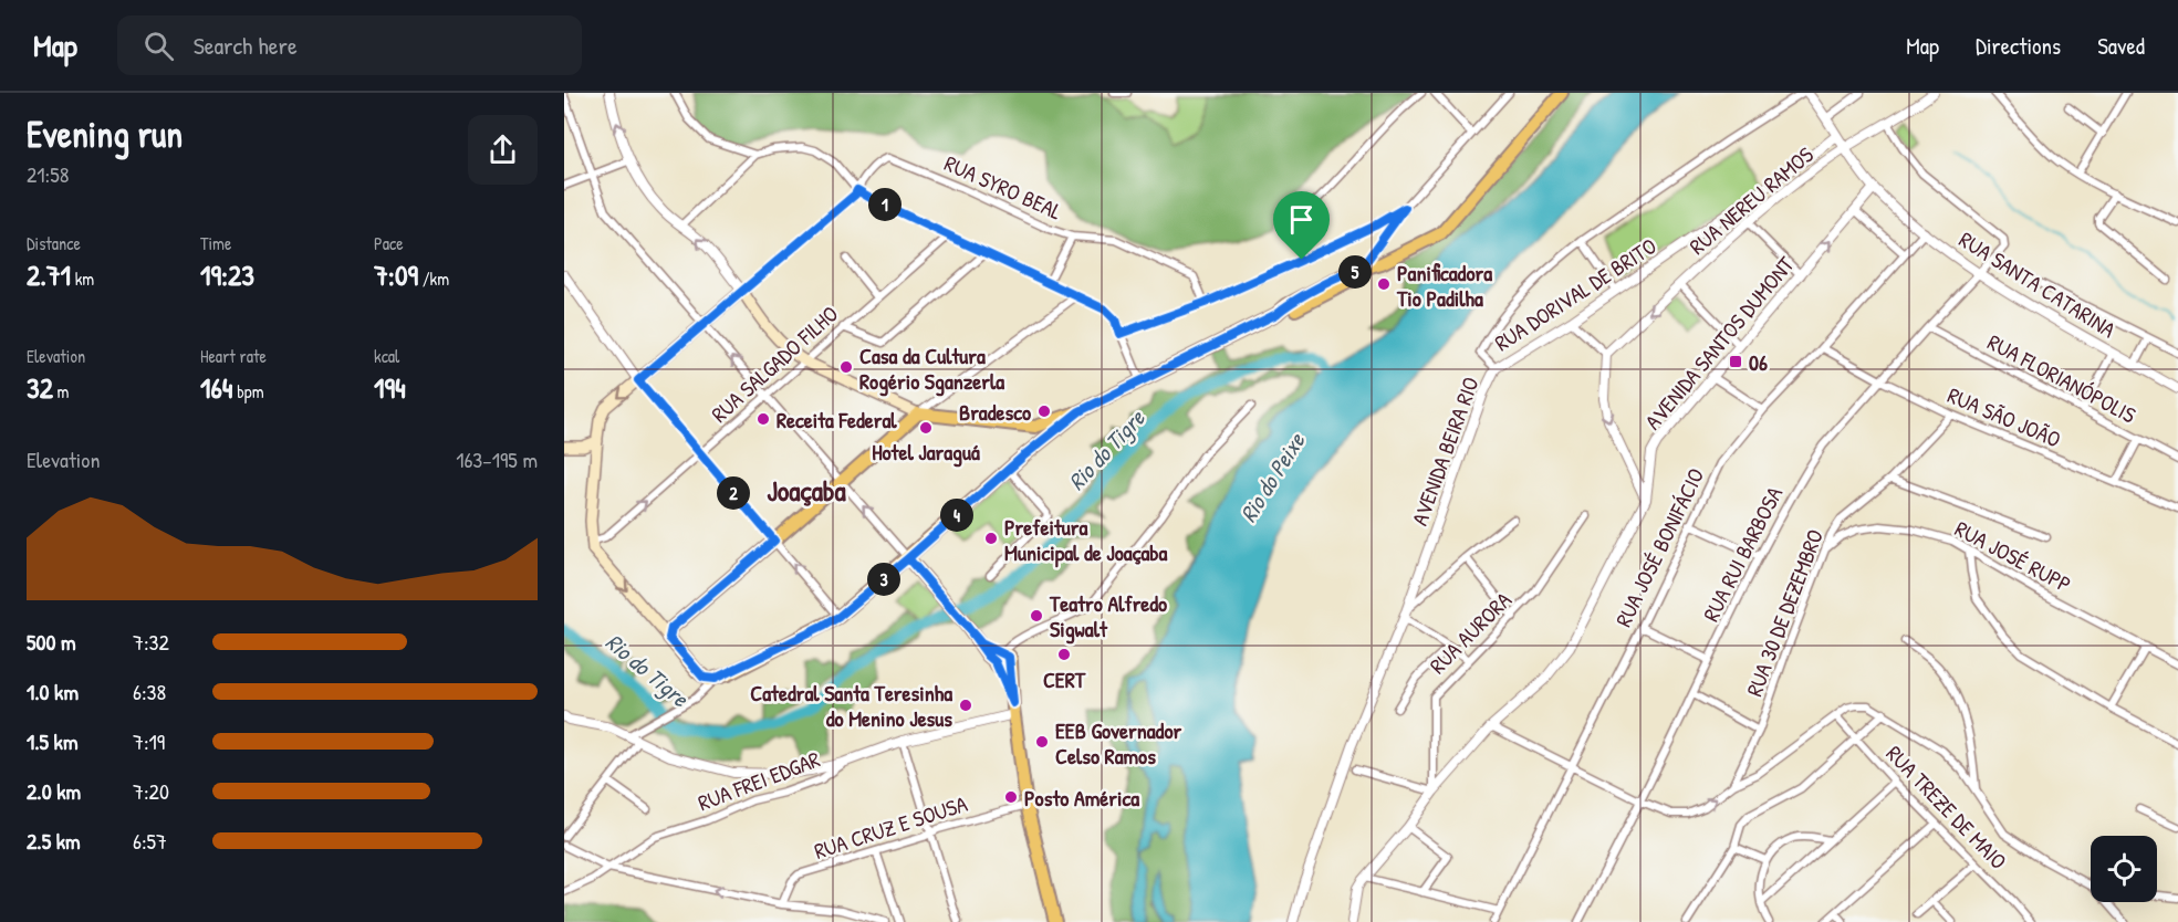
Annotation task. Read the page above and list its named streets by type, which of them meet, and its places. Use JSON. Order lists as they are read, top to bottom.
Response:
{
  "streets": {
    "street": [
      "RUA SYRO BEAL",
      "RUA NEREU RAMOS",
      "RUA SANTA CATARINA",
      "RUA DORIVAL DE BRITO",
      "AVENIDA SANTOS DUMONT",
      "RUA SALGADO FILHO",
      "RUA FLORIANÓPOLIS",
      "RUA SÃO JOÃO",
      "AVENIDA BEIRA RIO",
      "RUA JOSÉ BONIFÁCIO",
      "RUA RUI BARBOSA",
      "RUA JOSÉ RUPP",
      "RUA 30 DE DEZEMBRO",
      "RUA AURORA",
      "RUA FREI EDGAR",
      "RUA TREZE DE MAIO",
      "RUA CRUZ E SOUSA"
    ]
  },
  "crossings": [
    ["RUA NEREU RAMOS", "RUA SANTA CATARINA"],
    ["RUA NEREU RAMOS", "RUA RUI BARBOSA"],
    ["RUA SANTA CATARINA", "RUA DORIVAL DE BRITO"],
    ["RUA SANTA CATARINA", "AVENIDA SANTOS DUMONT"],
    ["RUA SANTA CATARINA", "RUA JOSÉ BONIFÁCIO"],
    ["RUA SANTA CATARINA", "RUA RUI BARBOSA"],
    ["RUA DORIVAL DE BRITO", "AVENIDA BEIRA RIO"],
    ["AVENIDA SANTOS DUMONT", "RUA AURORA"],
    ["RUA FLORIANÓPOLIS", "RUA RUI BARBOSA"],
    ["RUA SÃO JOÃO", "RUA JOSÉ BONIFÁCIO"],
    ["RUA SÃO JOÃO", "RUA RUI BARBOSA"],
    ["RUA SÃO JOÃO", "RUA 30 DE DEZEMBRO"],
    ["RUA JOSÉ RUPP", "RUA 30 DE DEZEMBRO"]
  ],
  "districts": ["Joaçaba"],
  "water": ["Rio do Tigre", "Rio do Peixe"],
  "places": {
    "other": [
      "Panificadora Tio Padilha",
      "Casa da Cultura Rogério Sganzerla",
      "Bradesco",
      "Receita Federal",
      "Hotel Jaraguá",
      "Prefeitura Municipal de Joaçaba",
      "Teatro Alfredo Sigwalt",
      "CERT",
      "Catedral Santa Teresinha do Menino Jesus",
      "EEB Governador Celso Ramos",
      "Posto América"
    ],
    "transit": ["06"]
  },
  "page": {
    "header": "Map",
    "search": "Search here",
    "nav": ["Map", "Directions", "Saved"],
    "heading": ["Evening run", "21:58"],
    "pins": [
      "1",
      "5",
      "2",
      "4",
      "3"
    ],
    "stats": [
      ["Distance", "2.71 km"],
      ["Time", "19:23"],
      ["Pace", "7:09 /km"],
      ["Elevation", "32 m"],
      ["Heart rate", "164 bpm"],
      ["kcal", "194"]
    ],
    "chart": ["Elevation", "163–195 m"],
    "list": [
      {
        "name": "500 m",
        "note": "7:32"
      },
      {
        "name": "1.0 km",
        "note": "6:38"
      },
      {
        "name": "1.5 km",
        "note": "7:19"
      },
      {
        "name": "2.0 km",
        "note": "7:20"
      },
      {
        "name": "2.5 km",
        "note": "6:57"
      }
    ]
  }
}
